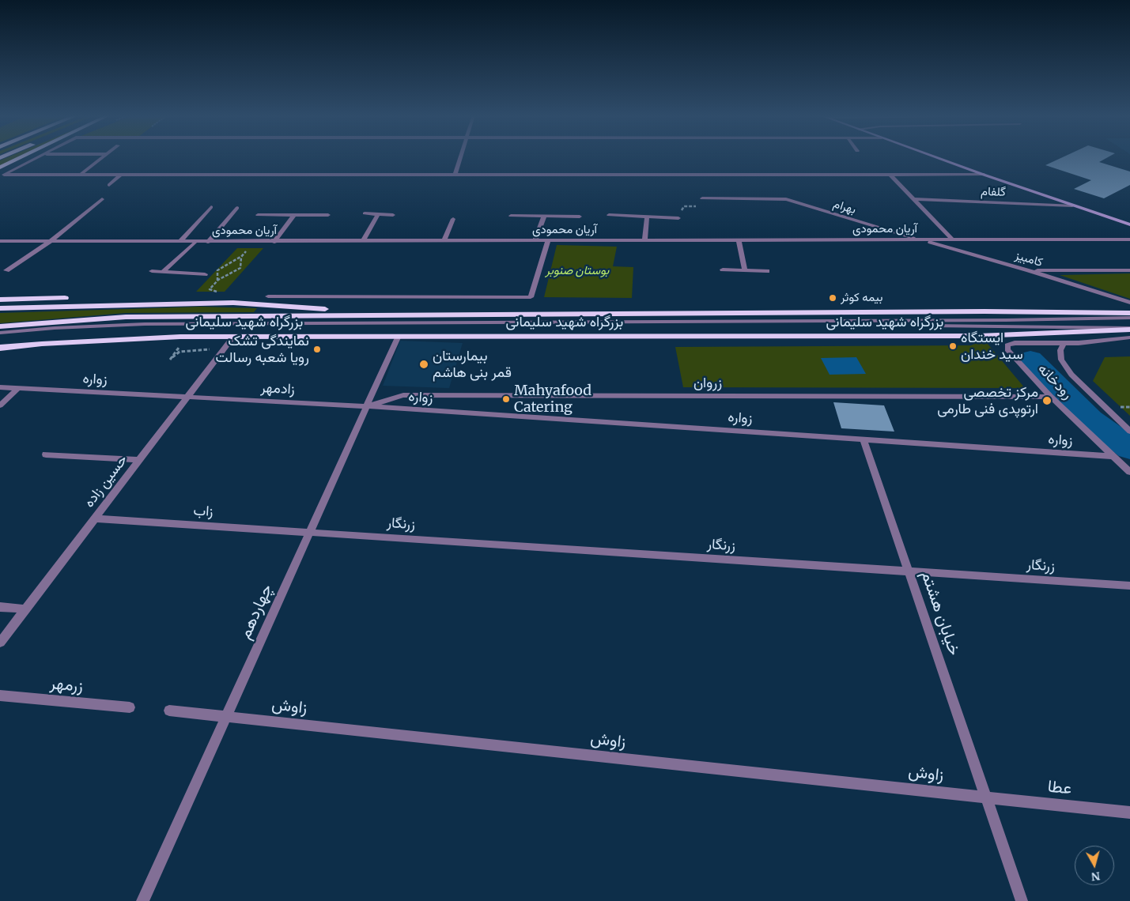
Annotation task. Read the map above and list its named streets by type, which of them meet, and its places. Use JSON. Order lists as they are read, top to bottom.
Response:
{
  "streets": {
    "highway": ["بزرگراه شهید سلیمانی"],
    "street": [
      "گلفام",
      "بهرام",
      "آریان محمودی",
      "کامبیز",
      "زواره",
      "رودخانه",
      "زروان",
      "زادمهر",
      "حسین زاده",
      "زاب",
      "زرنگار",
      "چهاردهم",
      "خیابان هشتم",
      "زرمهر",
      "زاوش",
      "عطا"
    ]
  },
  "crossings": [
    ["بهرام", "آریان محمودی"],
    ["بهرام", "کامبیز"],
    ["آریان محمودی", "کامبیز"],
    ["بزرگراه شهید سلیمانی", "حسین زاده"],
    ["بزرگراه شهید سلیمانی", "چهاردهم"],
    ["زواره", "رودخانه"],
    ["زواره", "زروان"],
    ["زواره", "زادمهر"],
    ["زواره", "حسین زاده"],
    ["زواره", "چهاردهم"],
    ["زواره", "خیابان هشتم"],
    ["رودخانه", "زروان"],
    ["زروان", "زادمهر"],
    ["زروان", "چهاردهم"],
    ["زادمهر", "حسین زاده"],
    ["زادمهر", "چهاردهم"],
    ["حسین زاده", "زاب"],
    ["زاب", "زرنگار"],
    ["زاب", "چهاردهم"],
    ["زرنگار", "چهاردهم"],
    ["زرنگار", "خیابان هشتم"],
    ["چهاردهم", "زاوش"],
    ["خیابان هشتم", "زاوش"],
    ["خیابان هشتم", "عطا"],
    ["زاوش", "عطا"]
  ],
  "parks": ["بوستان صنوبر"],
  "places": [
    "بیمه کوثر",
    "ایستگاه سید خندان",
    "نمایندگی تشک رویا شعبه رسالت",
    "بیمارستان قمر بنی هاشم",
    "Mahyafood Catering",
    "مرکز تخصصی ارتوپدی فنی طارمی"
  ],
  "north": "bottom"
}
